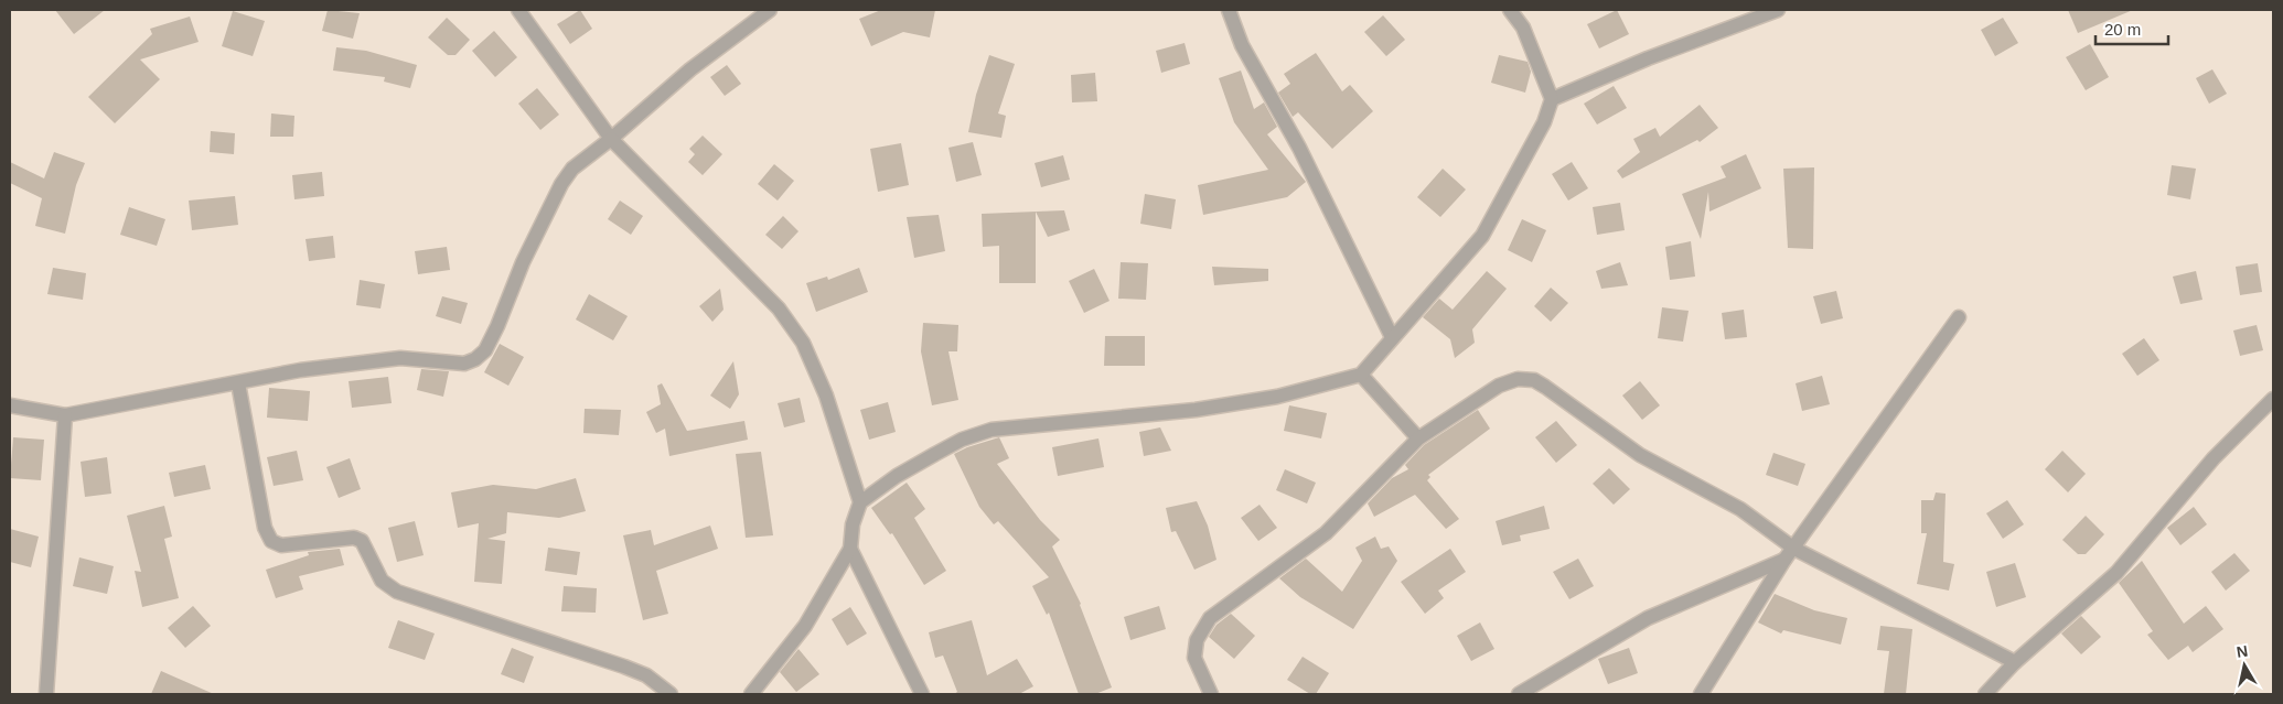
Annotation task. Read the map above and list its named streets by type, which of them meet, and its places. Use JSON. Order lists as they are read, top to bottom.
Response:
{
  "scale_bar": "20 m",
  "north": "top"
}
